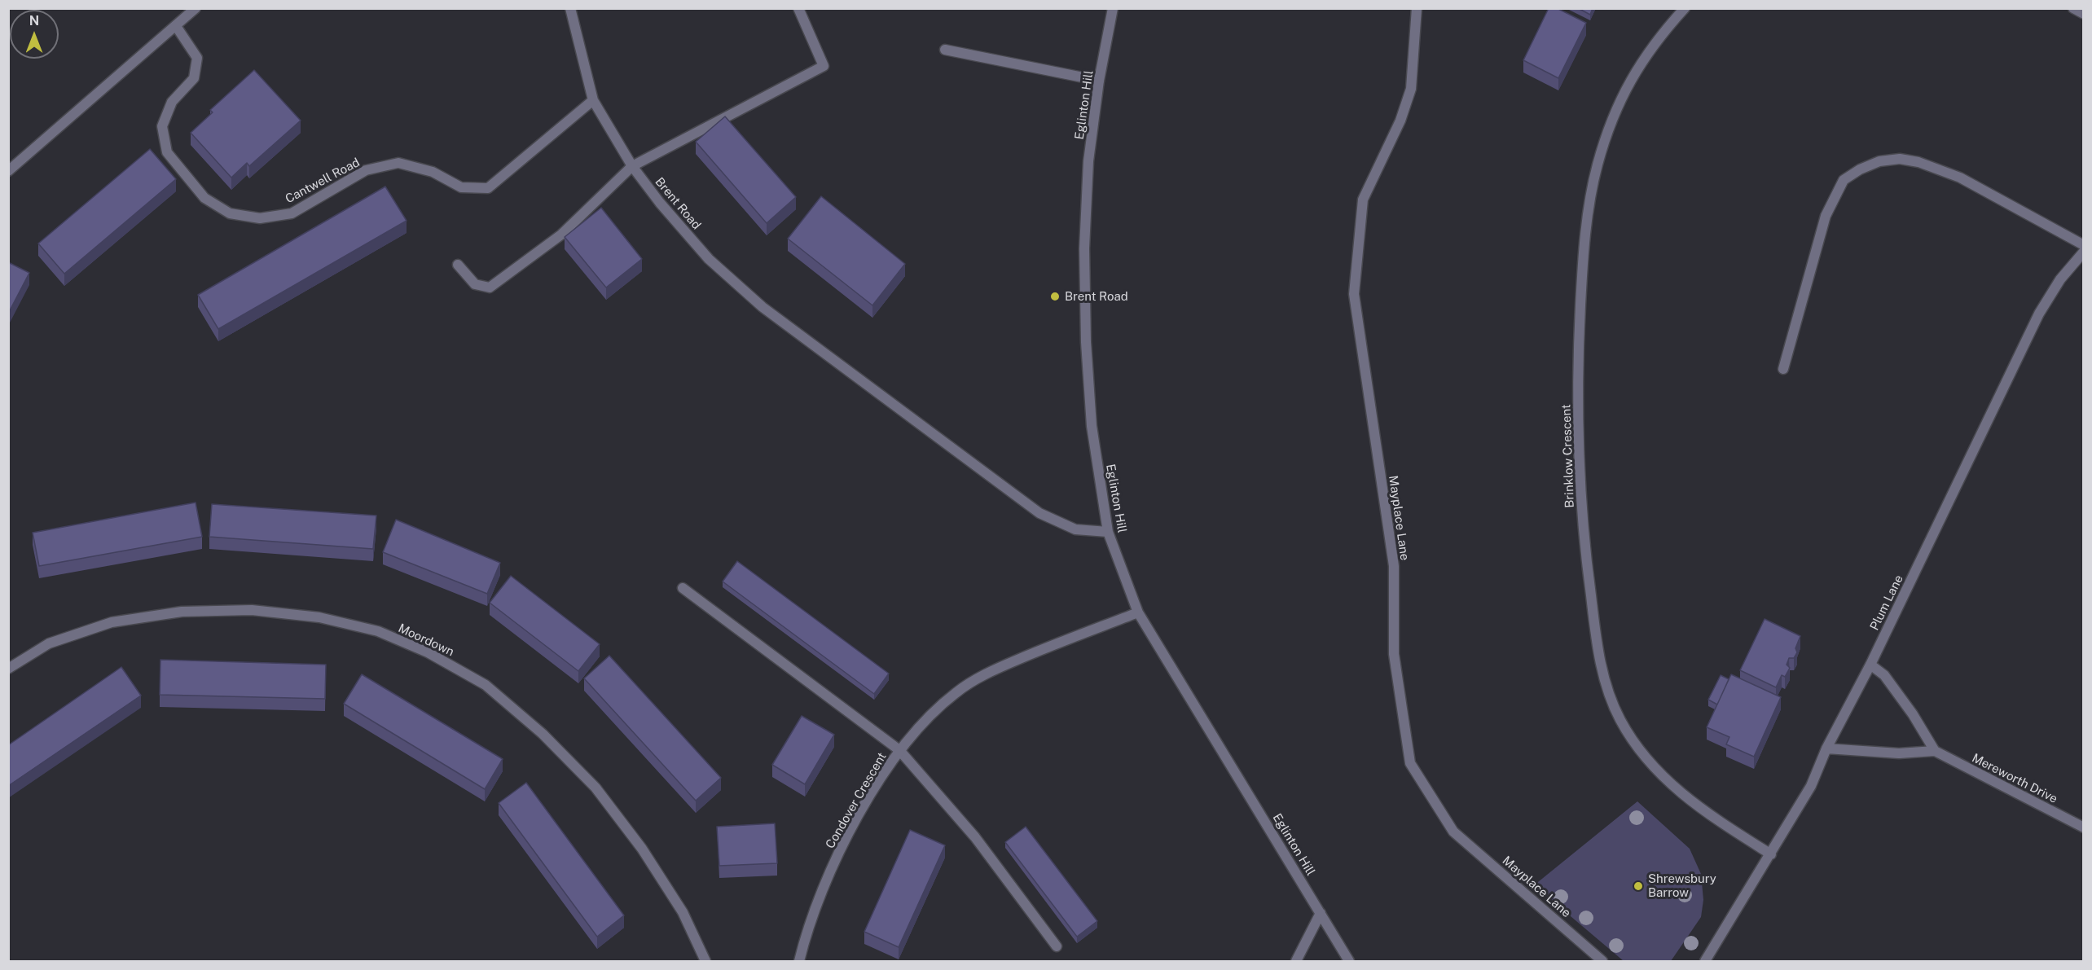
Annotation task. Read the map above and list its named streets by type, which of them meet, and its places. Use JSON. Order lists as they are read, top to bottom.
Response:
{
  "streets": {
    "street": [
      "Eglinton Hill",
      "Cantwell Road",
      "Brent Road",
      "Brinklow Crescent",
      "Mayplace Lane",
      "Plum Lane",
      "Moordown",
      "Mereworth Drive",
      "Condover Crescent"
    ]
  },
  "crossings": [
    ["Eglinton Hill", "Brent Road"],
    ["Eglinton Hill", "Condover Crescent"],
    ["Cantwell Road", "Brent Road"],
    ["Brinklow Crescent", "Plum Lane"]
  ],
  "places": ["Brent Road", "Shrewsbury Barrow"],
  "north": "top"
}
